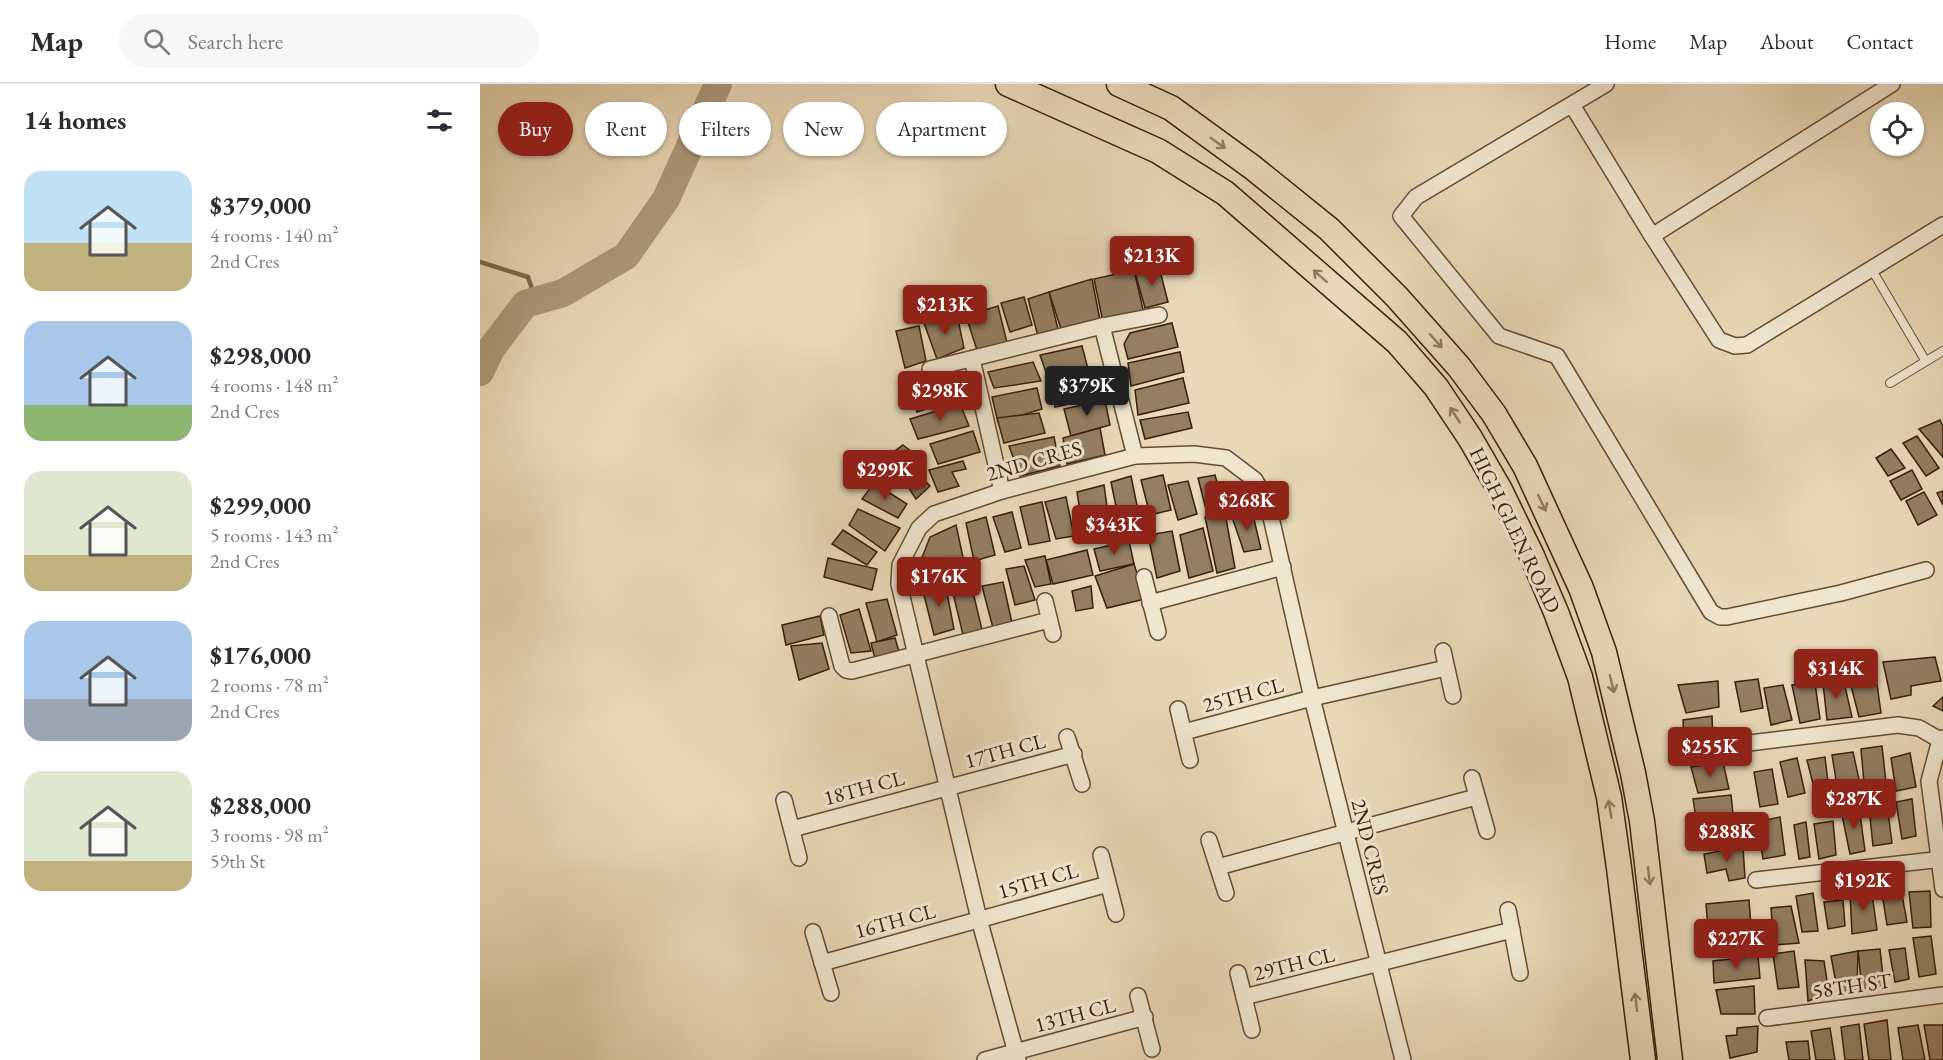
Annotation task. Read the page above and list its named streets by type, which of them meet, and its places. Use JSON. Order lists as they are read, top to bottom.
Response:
{
  "streets": {
    "main road": ["HIGH GLEN ROAD"],
    "street": [
      "2ND CRES",
      "25TH CL",
      "17TH CL",
      "18TH CL",
      "15TH CL",
      "16TH CL",
      "29TH CL",
      "58TH ST",
      "13TH CL"
    ]
  },
  "crossings": [
    ["2ND CRES", "25TH CL"],
    ["2ND CRES", "17TH CL"],
    ["2ND CRES", "18TH CL"],
    ["2ND CRES", "15TH CL"],
    ["2ND CRES", "16TH CL"],
    ["2ND CRES", "29TH CL"],
    ["2ND CRES", "13TH CL"],
    ["17TH CL", "18TH CL"],
    ["15TH CL", "16TH CL"]
  ],
  "page": {
    "header": "Map",
    "search": "Search here",
    "nav": [
      "Home",
      "Map",
      "About",
      "Contact"
    ],
    "heading": "14 homes",
    "chip": [
      "Buy",
      "Rent",
      "Filters",
      "New",
      "Apartment"
    ],
    "list": [
      {
        "name": "$379,000",
        "note": "4 rooms · 140 m² · 2nd Cres"
      },
      {
        "name": "$298,000",
        "note": "4 rooms · 148 m² · 2nd Cres"
      },
      {
        "name": "$299,000",
        "note": "5 rooms · 143 m² · 2nd Cres"
      },
      {
        "name": "$176,000",
        "note": "2 rooms · 78 m² · 2nd Cres"
      },
      {
        "name": "$288,000",
        "note": "3 rooms · 98 m² · 59th St"
      }
    ],
    "price": [
      "$213K",
      "$213K",
      "$379K",
      "$298K",
      "$299K",
      "$268K",
      "$343K",
      "$176K",
      "$314K",
      "$255K",
      "$287K",
      "$288K",
      "$192K",
      "$227K"
    ]
  }
}
